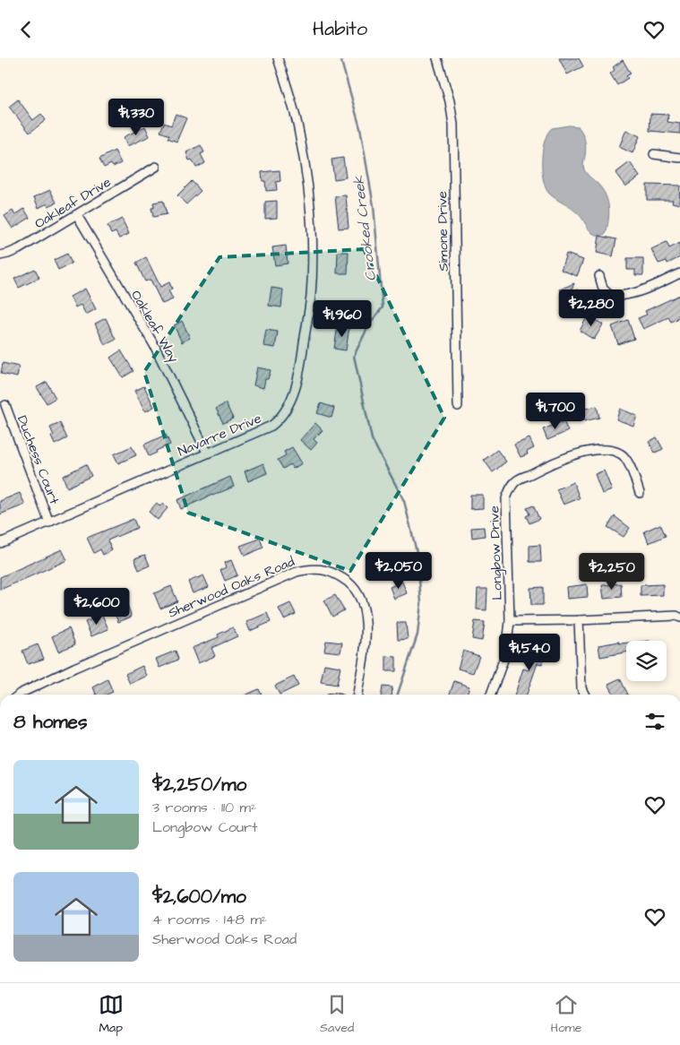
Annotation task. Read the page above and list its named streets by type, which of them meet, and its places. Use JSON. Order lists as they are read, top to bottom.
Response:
{
  "streets": {
    "street": [
      "Oakleaf Drive",
      "Simone Drive",
      "Oakleaf Way",
      "Navarre Drive",
      "Duchess Court",
      "Longbow Drive",
      "Sherwood Oaks Road"
    ]
  },
  "crossings": [
    ["Oakleaf Drive", "Oakleaf Way"],
    ["Oakleaf Way", "Navarre Drive"],
    ["Navarre Drive", "Duchess Court"]
  ],
  "water": ["Crooked Creek"],
  "page": {
    "header": "Habito",
    "price": [
      "$1,330",
      "$2,280",
      "$1,960",
      "$1,700",
      "$2,050",
      "$2,250",
      "$2,600",
      "$1,540"
    ],
    "heading": "8 homes",
    "list": [
      {
        "name": "$2,250/mo",
        "note": "3 rooms · 110 m² · Longbow Court"
      },
      {
        "name": "$2,600/mo",
        "note": "4 rooms · 148 m² · Sherwood Oaks Road"
      }
    ],
    "tabs": ["Map", "Saved", "Home"]
  }
}
